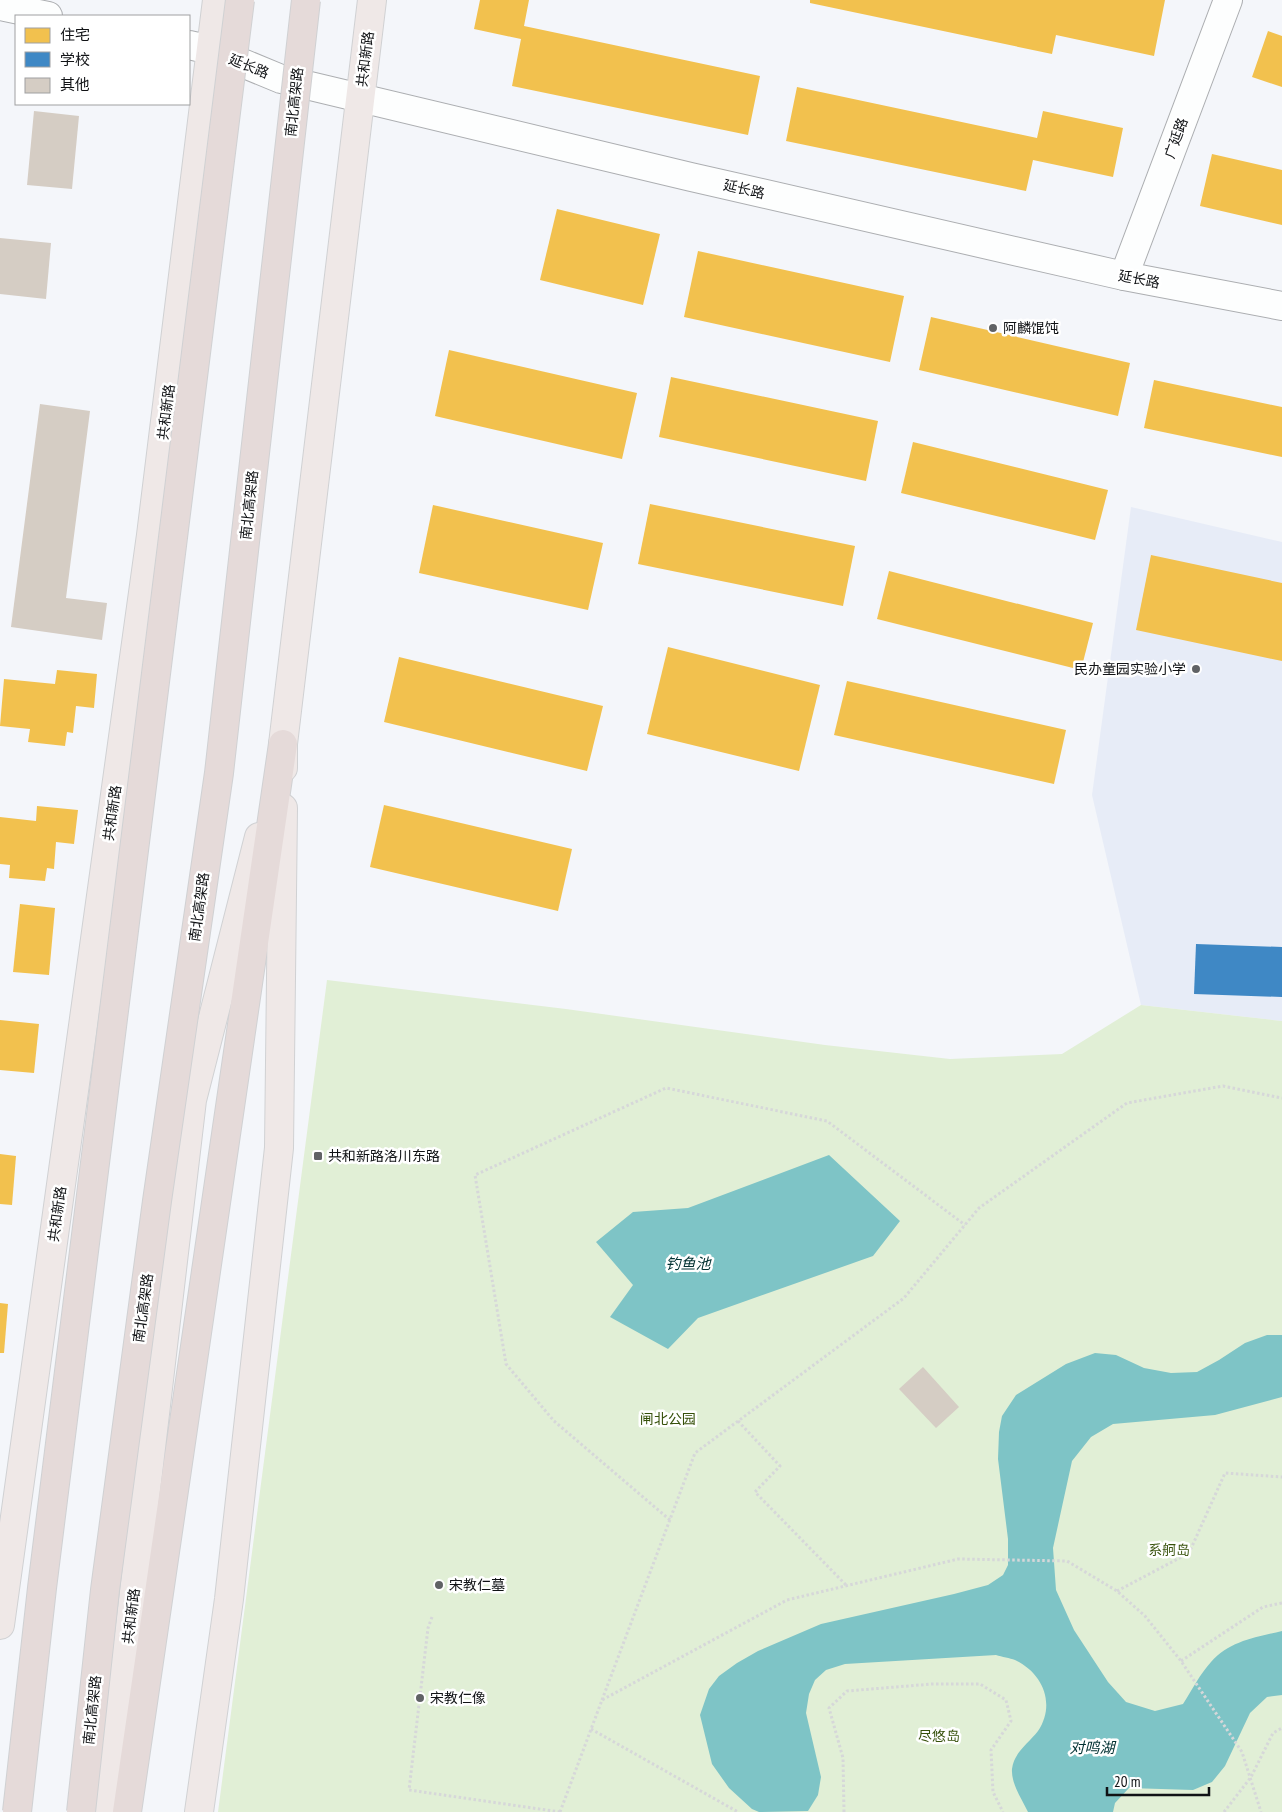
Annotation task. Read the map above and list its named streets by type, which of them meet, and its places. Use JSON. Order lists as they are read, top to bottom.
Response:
{
  "streets": {
    "highway": ["南北高架路"],
    "main road": ["共和新路"],
    "street": ["延长路", "广延路"]
  },
  "crossings": [
    ["共和新路", "延长路"],
    ["延长路", "广延路"]
  ],
  "water": ["钓鱼池", "对鸣湖"],
  "parks": ["闸北公园", "系舸岛", "尽悠岛"],
  "places": {
    "other": [
      "阿麟馄饨",
      "民办童园实验小学",
      "宋教仁墓",
      "宋教仁像"
    ],
    "transit": ["共和新路洛川东路"]
  },
  "legend": ["住宅", "学校", "其他"],
  "scale_bar": "20 m"
}
